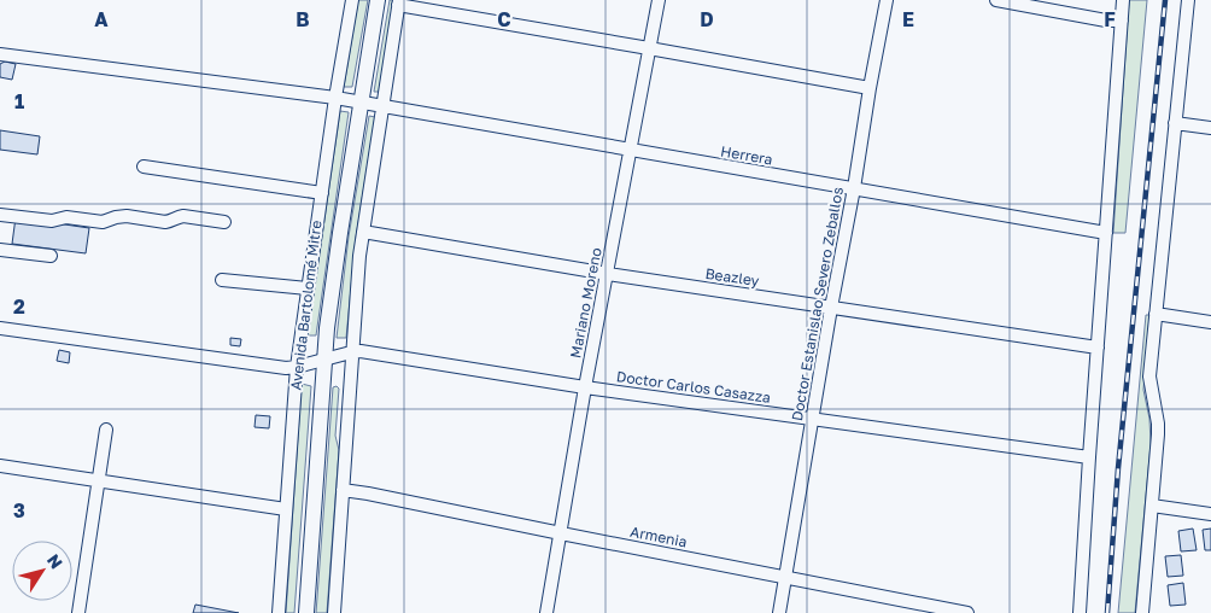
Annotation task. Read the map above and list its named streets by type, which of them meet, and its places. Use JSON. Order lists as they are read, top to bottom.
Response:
{
  "streets": {
    "main road": ["Avenida Bartolomé Mitre"],
    "street": [
      "Herrera",
      "Beazley",
      "Mariano Moreno",
      "Doctor Estanislao Severo Zeballos",
      "Doctor Carlos Casazza",
      "Armenia"
    ]
  },
  "crossings": [
    ["Herrera", "Mariano Moreno"],
    ["Herrera", "Doctor Estanislao Severo Zeballos"],
    ["Herrera", "Avenida Bartolomé Mitre"],
    ["Beazley", "Mariano Moreno"],
    ["Beazley", "Doctor Estanislao Severo Zeballos"],
    ["Mariano Moreno", "Doctor Carlos Casazza"],
    ["Mariano Moreno", "Armenia"],
    ["Doctor Estanislao Severo Zeballos", "Doctor Carlos Casazza"],
    ["Doctor Estanislao Severo Zeballos", "Armenia"],
    ["Avenida Bartolomé Mitre", "Doctor Carlos Casazza"]
  ],
  "north": "top right",
  "grid": {
    "columns": [
      "A",
      "B",
      "C",
      "D",
      "E",
      "F"
    ],
    "rows": ["1", "2", "3"]
  }
}
